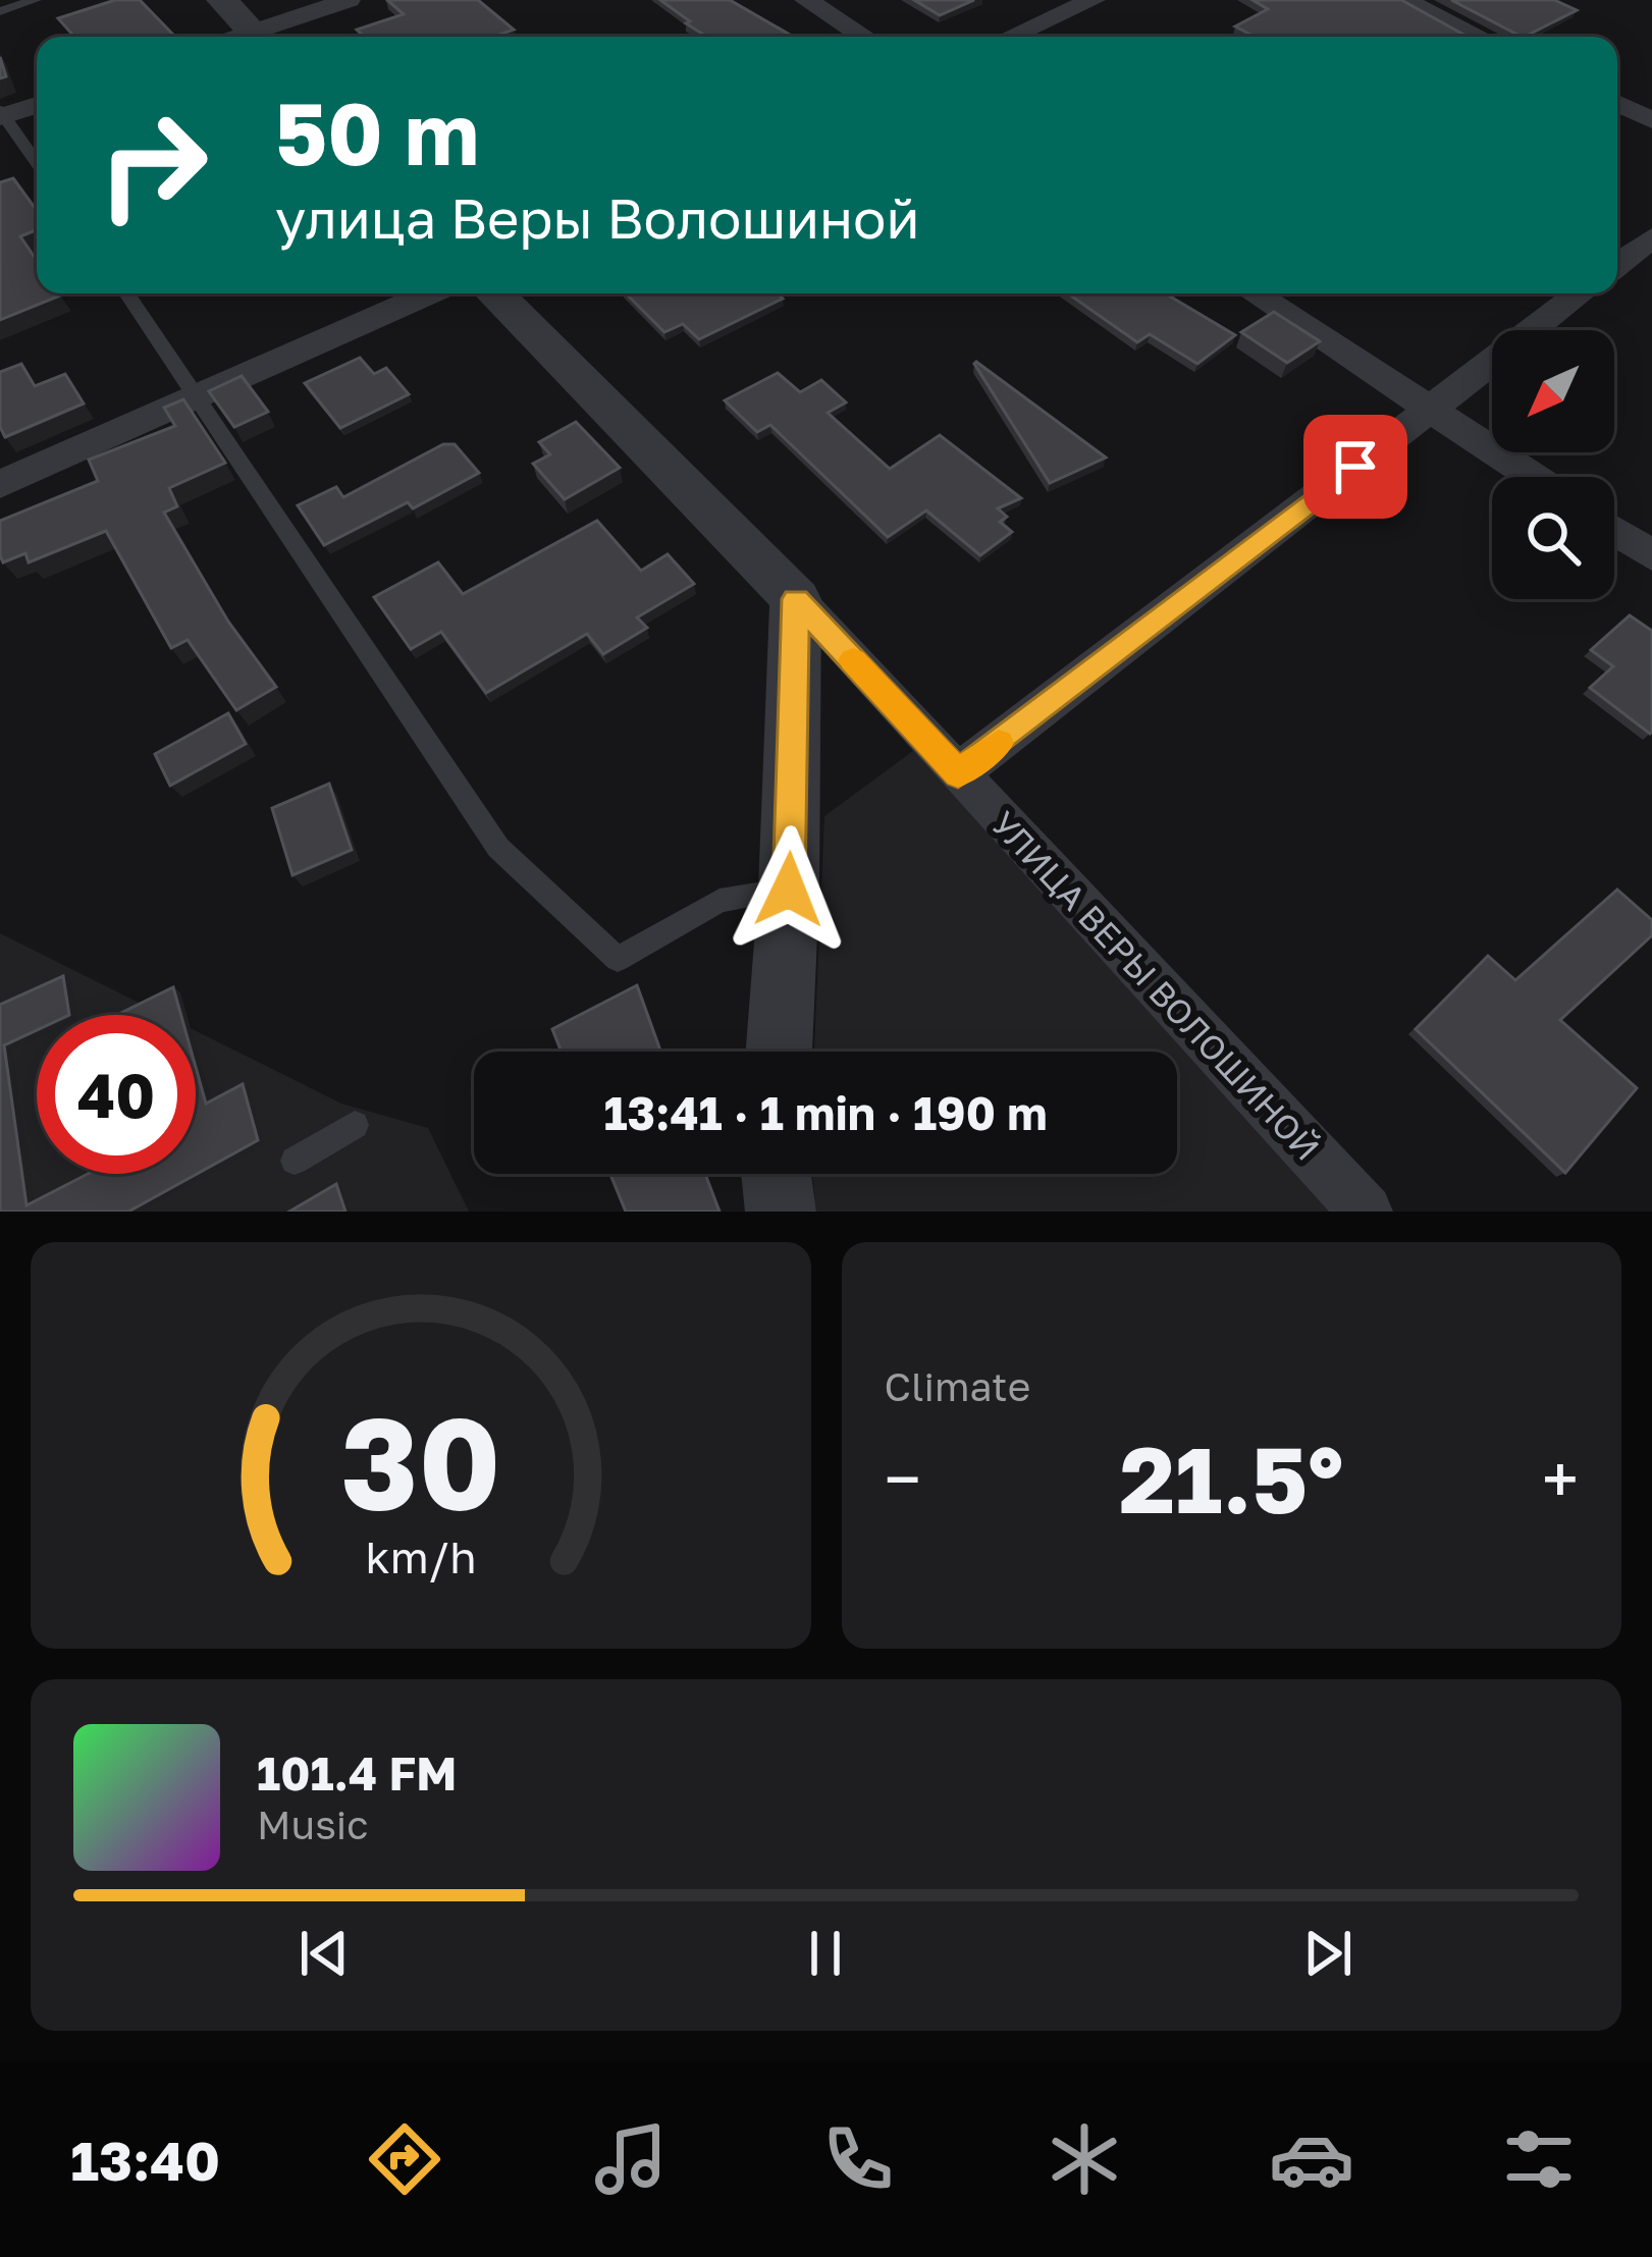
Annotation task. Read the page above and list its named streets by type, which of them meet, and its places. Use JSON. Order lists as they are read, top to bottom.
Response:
{
  "streets": {
    "street": ["УЛИЦА ВЕРЫ ВОЛОШИНОЙ"]
  },
  "north": "bottom left",
  "page": {
    "turn": ["50 m", "улица Веры Волошиной"],
    "limit": "40",
    "trip": "13:41 · 1 min · 190 m",
    "tile": "Climate",
    "heat": ["−", "21.5°", "+"],
    "song": ["101.4 FM", "Music"],
    "tabs": "13:40",
    "gauge": ["30", "km/h"]
  }
}
